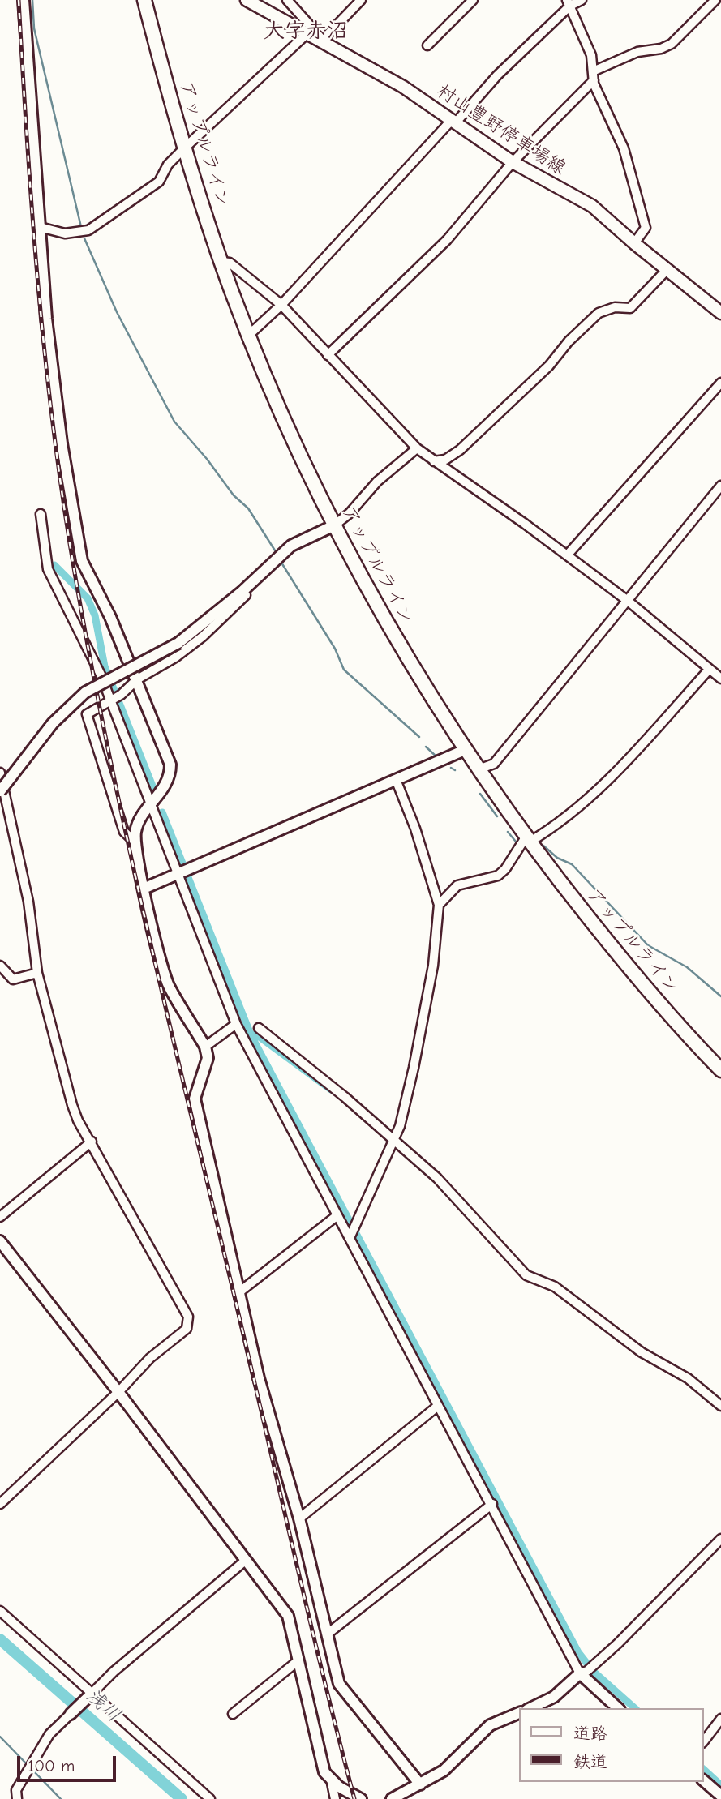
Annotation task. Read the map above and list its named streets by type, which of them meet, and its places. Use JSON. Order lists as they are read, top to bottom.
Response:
{
  "streets": {
    "highway": ["アップルライン"],
    "main road": ["村山豊野停車場線"]
  },
  "districts": ["大字赤沼"],
  "water": ["浅川"],
  "legend": ["道路", "鉄道"],
  "scale_bar": "100 m"
}
